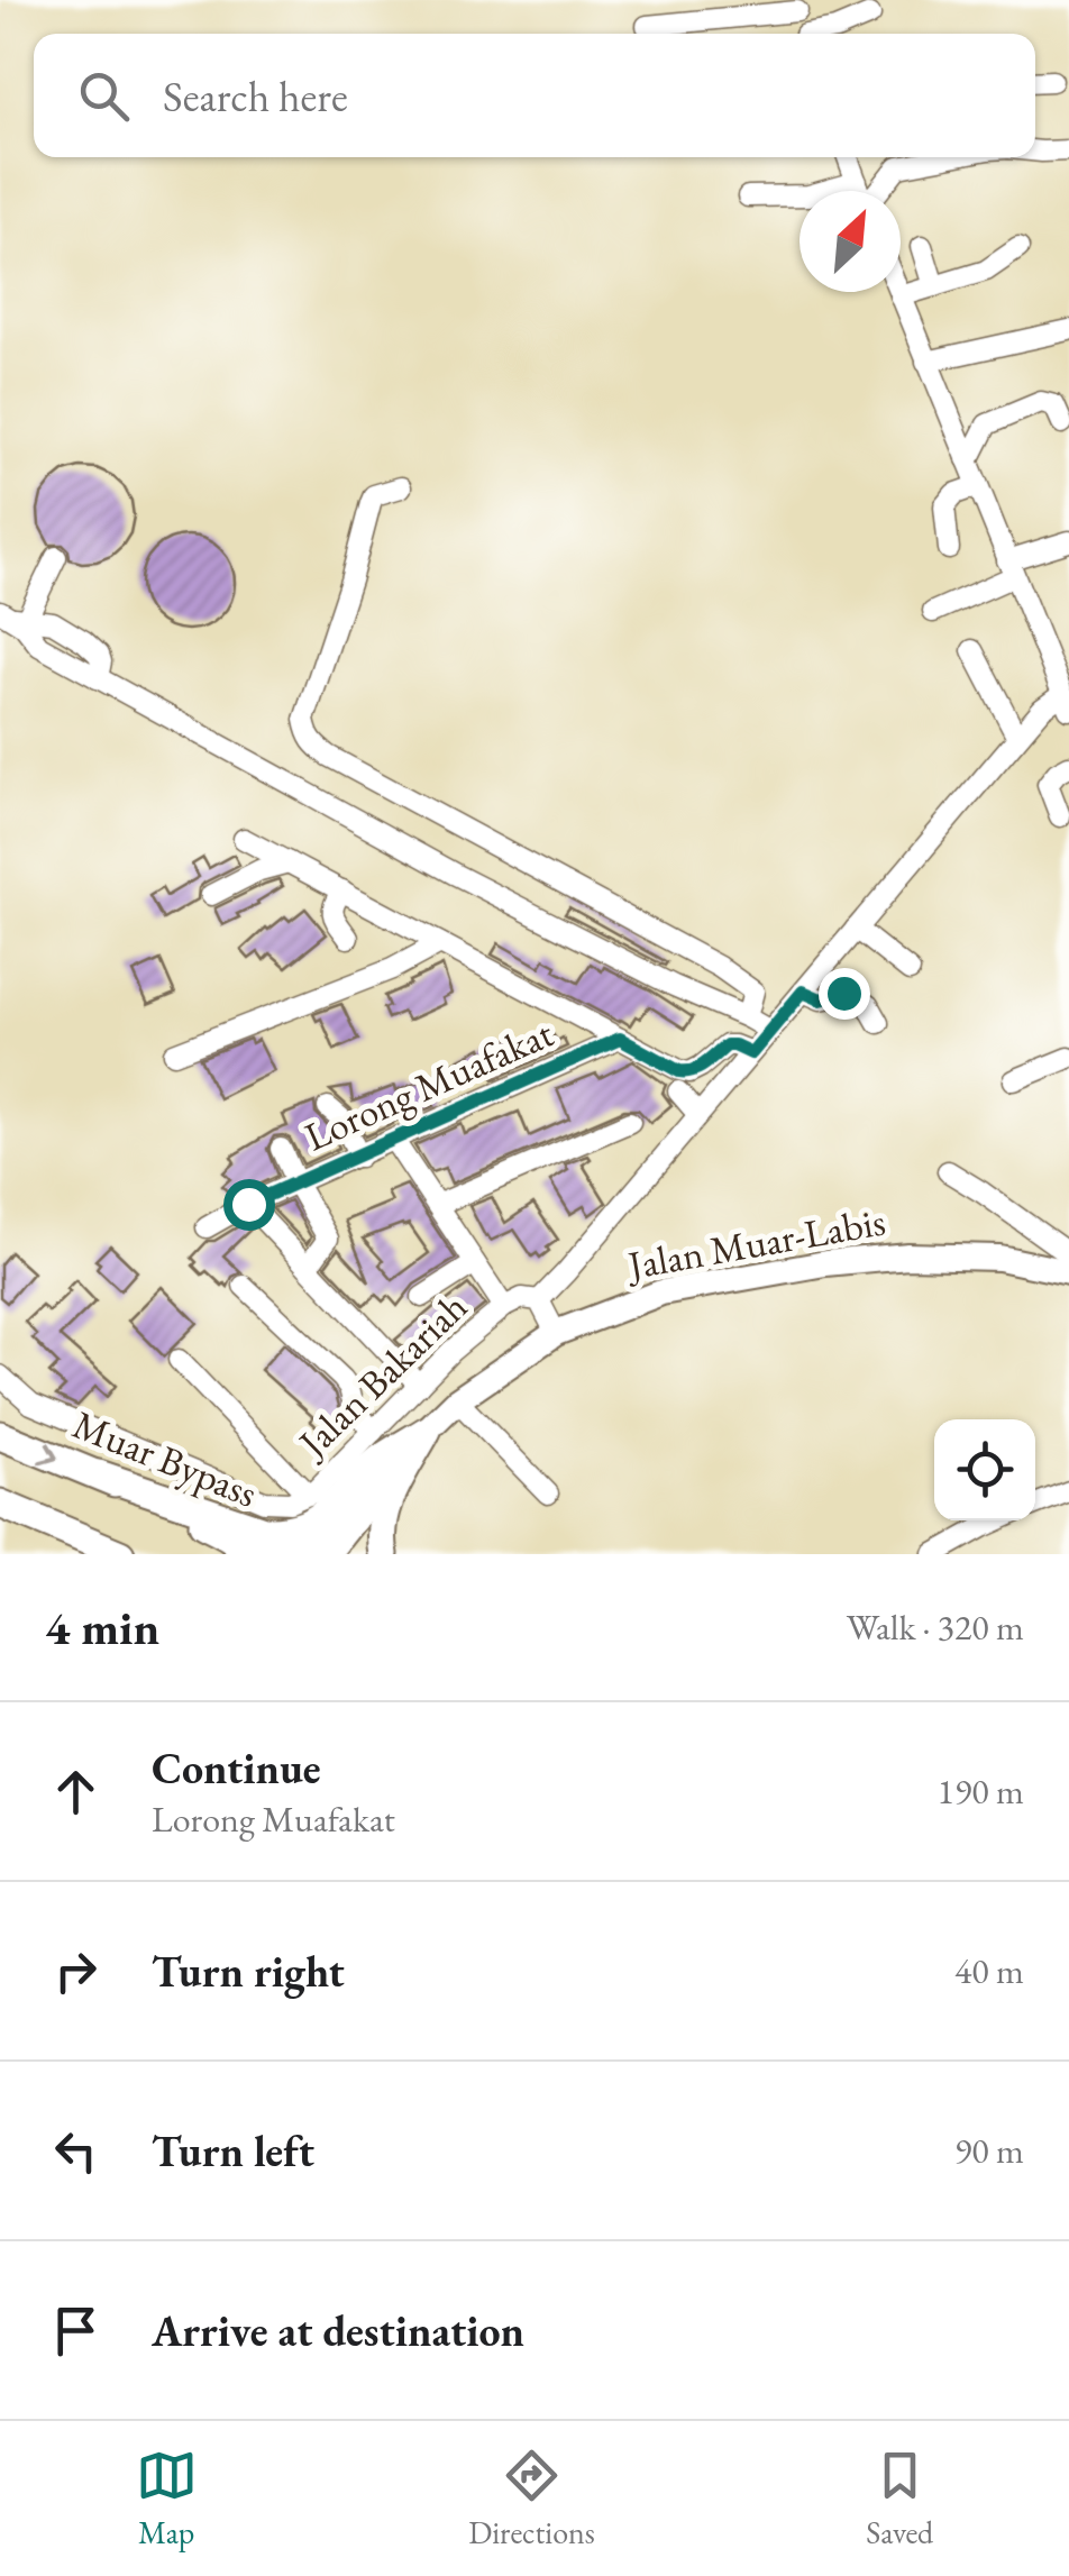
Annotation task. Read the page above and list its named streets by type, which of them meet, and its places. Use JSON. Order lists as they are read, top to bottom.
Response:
{
  "streets": {
    "highway": ["Muar Bypass"],
    "main road": ["Jalan Muar-Labis"],
    "street": ["Lorong Muafakat", "Jalan Bakariah"]
  },
  "crossings": [
    ["Jalan Muar-Labis", "Muar Bypass"]
  ],
  "north": "top right",
  "page": {
    "search": "Search here",
    "heading": ["4 min", "Walk · 320 m"],
    "list": [
      ["Continue", "Lorong Muafakat", "190 m"],
      ["Turn right", "40 m"],
      ["Turn left", "90 m"],
      "Arrive at destination"
    ],
    "nav": ["Map", "Directions", "Saved"]
  }
}
